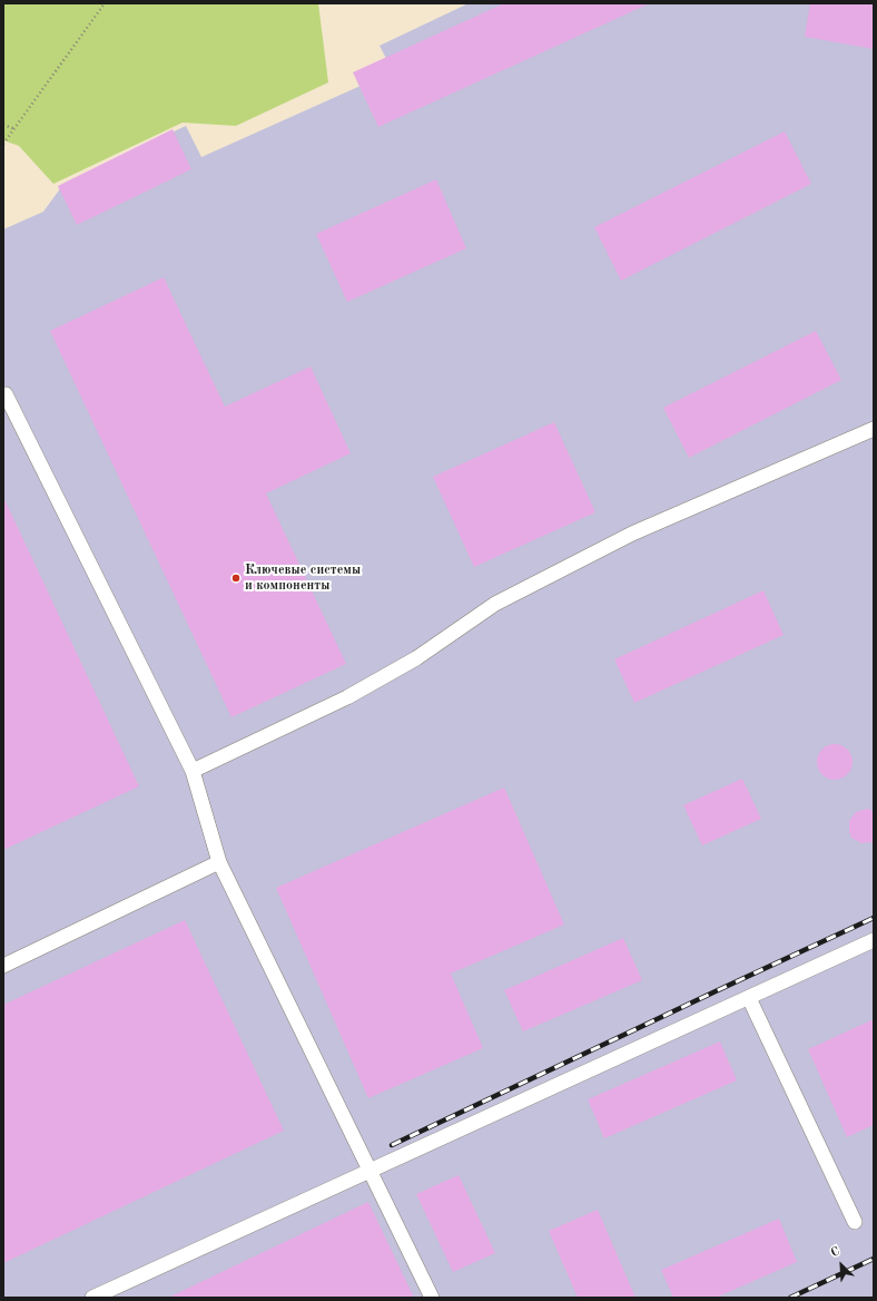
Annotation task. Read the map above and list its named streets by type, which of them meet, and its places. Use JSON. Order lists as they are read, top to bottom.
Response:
{
  "places": ["Ключевые системы и компоненты"],
  "north": "top left"
}
